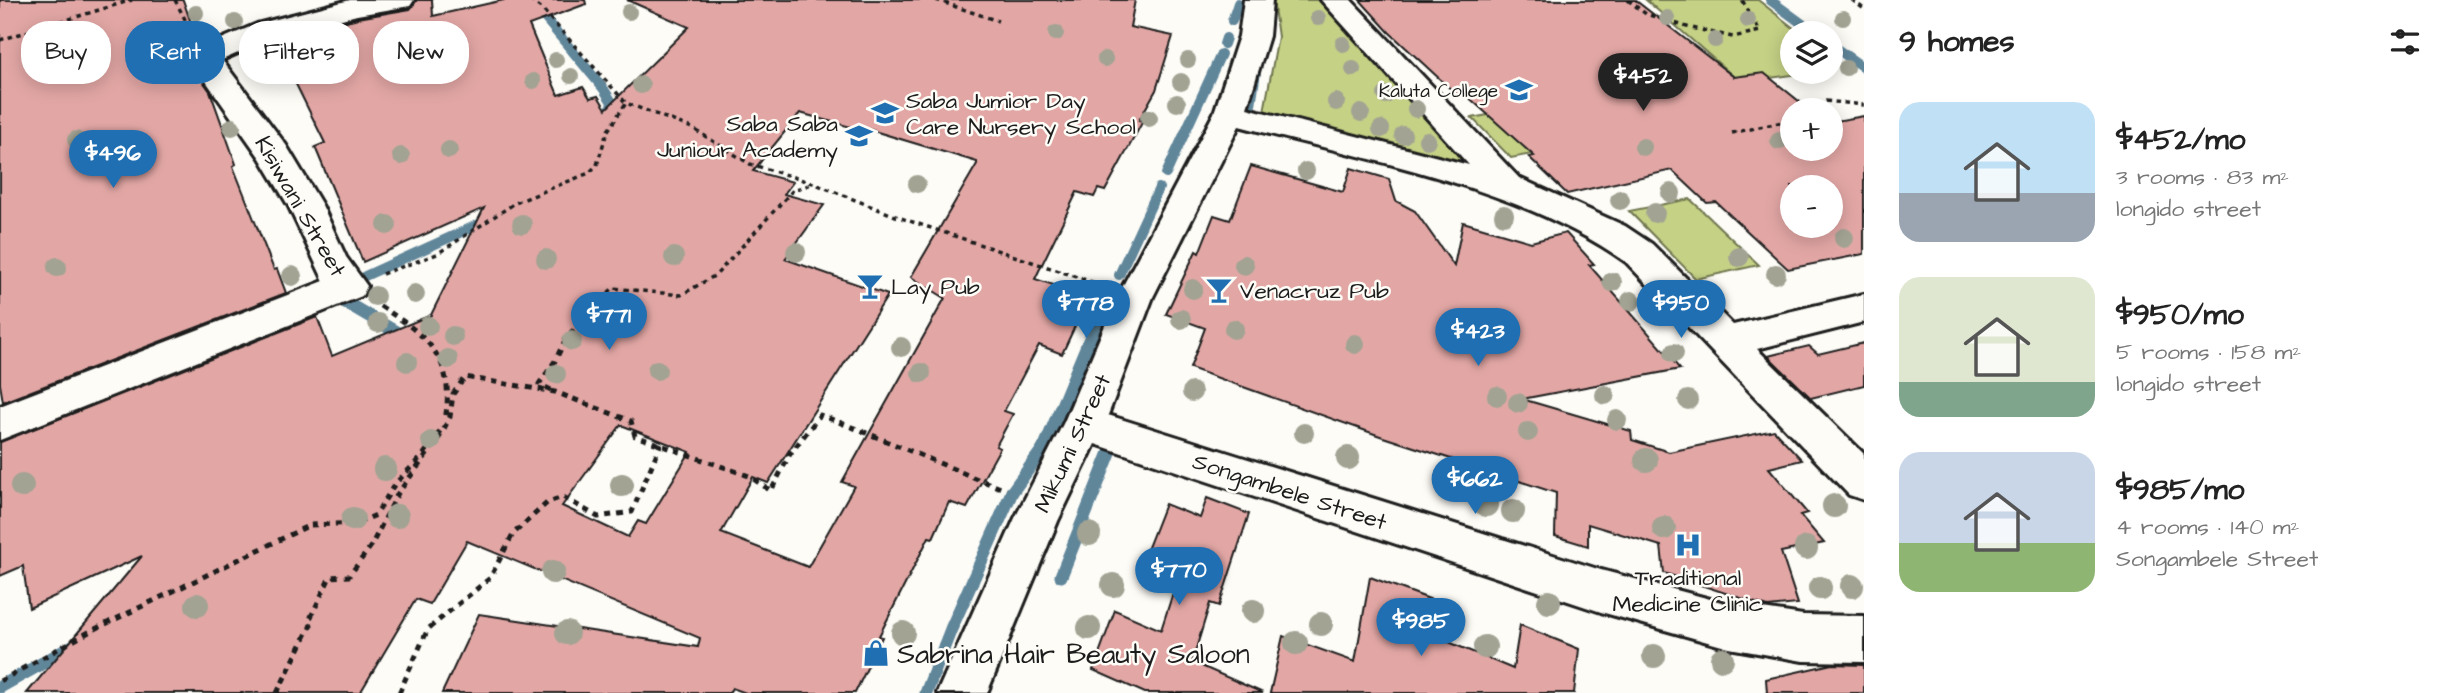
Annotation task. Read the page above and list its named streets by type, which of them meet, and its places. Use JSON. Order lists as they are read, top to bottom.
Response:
{
  "streets": {
    "street": ["Kisiwani Street", "Mikumi Street", "Songambele Street"]
  },
  "crossings": [
    ["Mikumi Street", "Songambele Street"]
  ],
  "places": {
    "school or university": ["Kaluta College", "Saba Jumior Day Care Nursery School", "Saba Saba Juniour Academy"],
    "bar": ["Lay Pub", "Venacruz Pub"],
    "hospital": ["Traditional Medicine Clinic"],
    "shop": ["Sabrina Hair Beauty Saloon"]
  },
  "page": {
    "heading": "9 homes",
    "map_buttons": ["+", "−"],
    "chip": [
      "Buy",
      "Rent",
      "Filters",
      "New"
    ],
    "price": [
      "$452",
      "$496",
      "$778",
      "$950",
      "$771",
      "$423",
      "$662",
      "$770",
      "$985"
    ],
    "list": [
      {
        "name": "$452/mo",
        "note": "3 rooms · 83 m² · longido street"
      },
      {
        "name": "$950/mo",
        "note": "5 rooms · 158 m² · longido street"
      },
      {
        "name": "$985/mo",
        "note": "4 rooms · 140 m² · Songambele Street"
      }
    ]
  }
}
